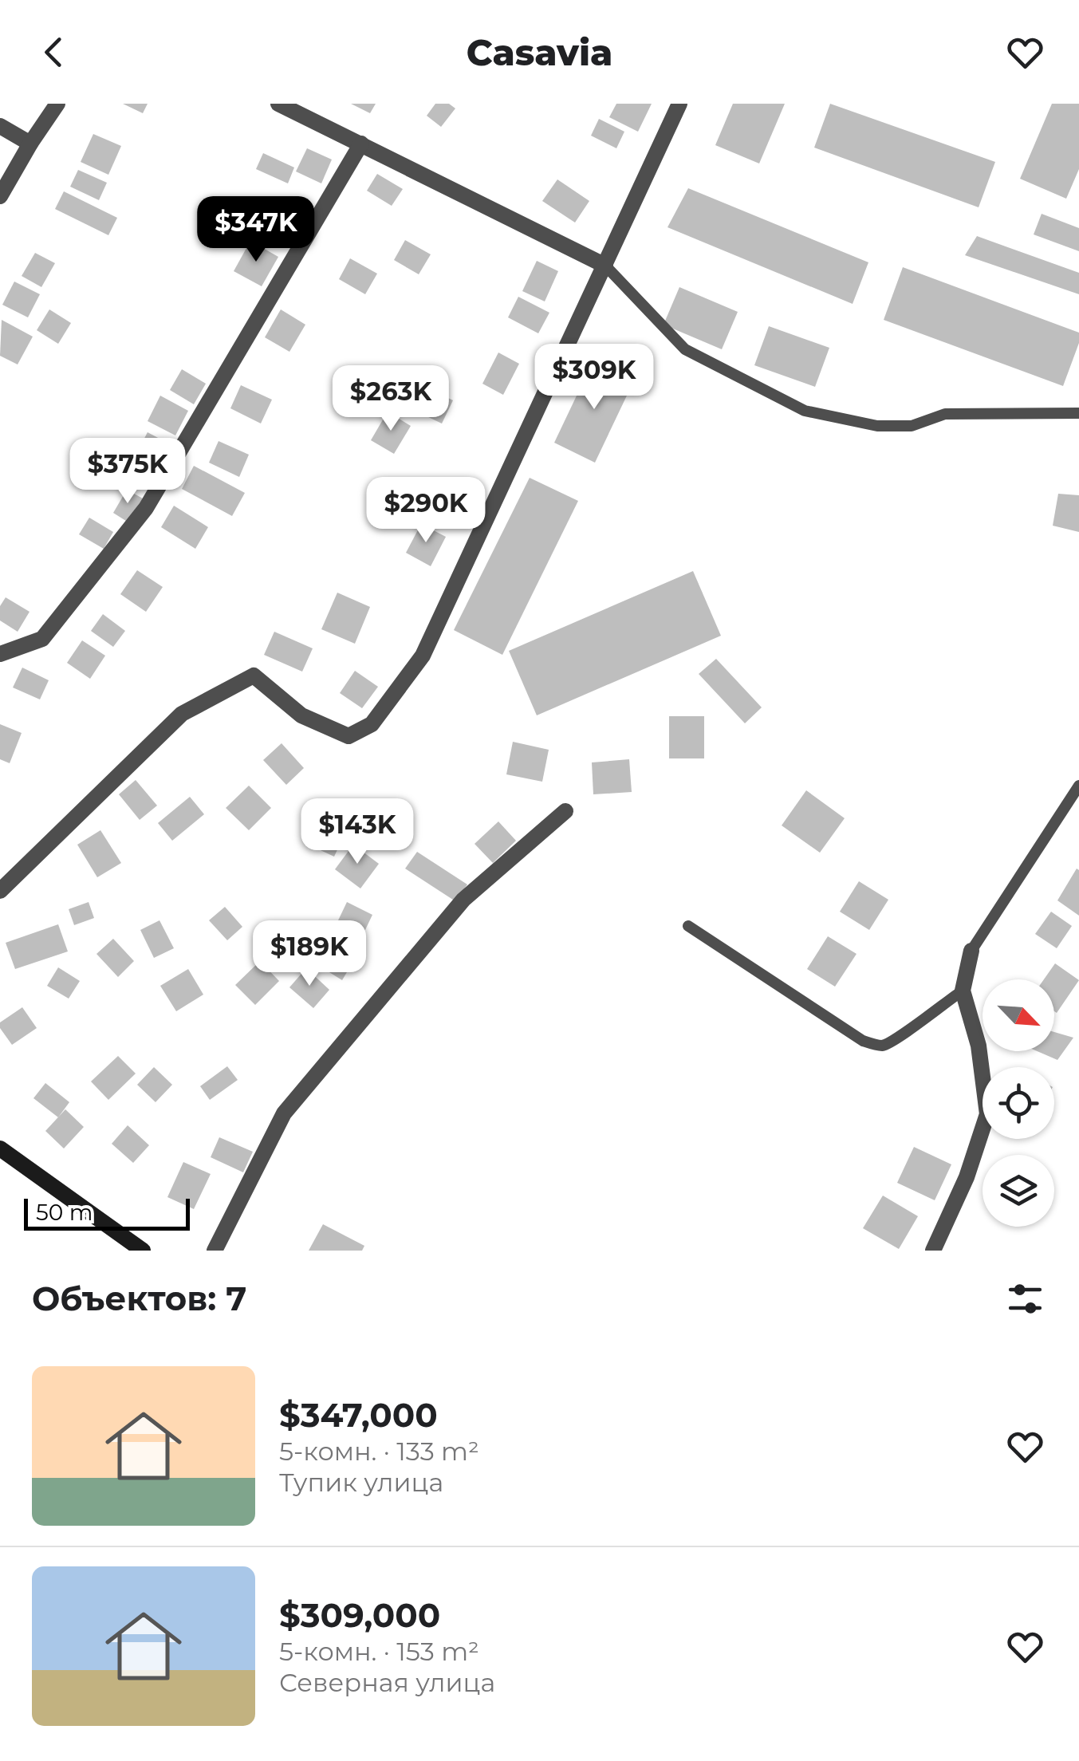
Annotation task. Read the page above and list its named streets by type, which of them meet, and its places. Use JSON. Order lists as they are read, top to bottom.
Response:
{
  "scale_bar": "50 m",
  "north": "bottom right",
  "page": {
    "header": "Casavia",
    "price": [
      "$347K",
      "$309K",
      "$263K",
      "$375K",
      "$290K",
      "$143K",
      "$189K"
    ],
    "scale": "50 m",
    "heading": "Объектов: 7",
    "list": [
      {
        "name": "$347,000",
        "note": "5-комн. · 133 m² · Тупик улица"
      },
      {
        "name": "$309,000",
        "note": "5-комн. · 153 m² · Северная улица"
      }
    ]
  }
}
